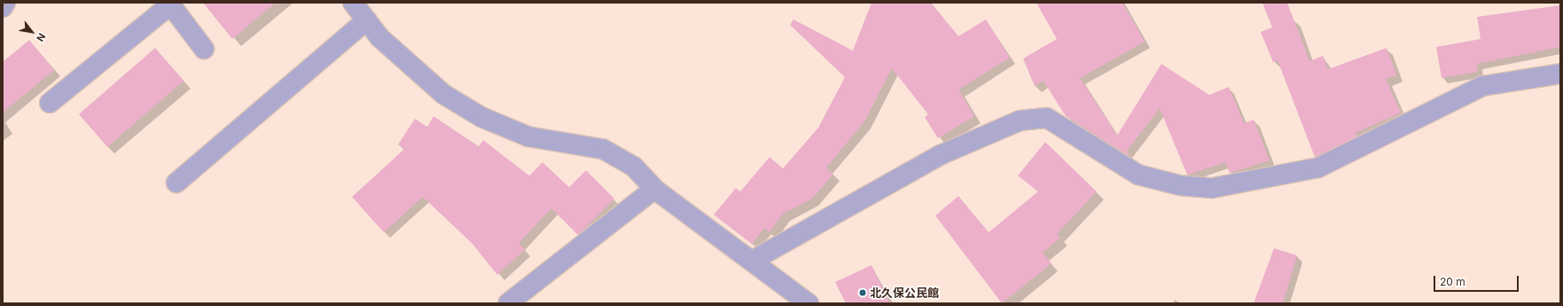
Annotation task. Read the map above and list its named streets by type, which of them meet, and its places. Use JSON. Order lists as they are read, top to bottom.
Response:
{
  "places": ["北久保公民館"],
  "scale_bar": "20 m",
  "north": "bottom right"
}
